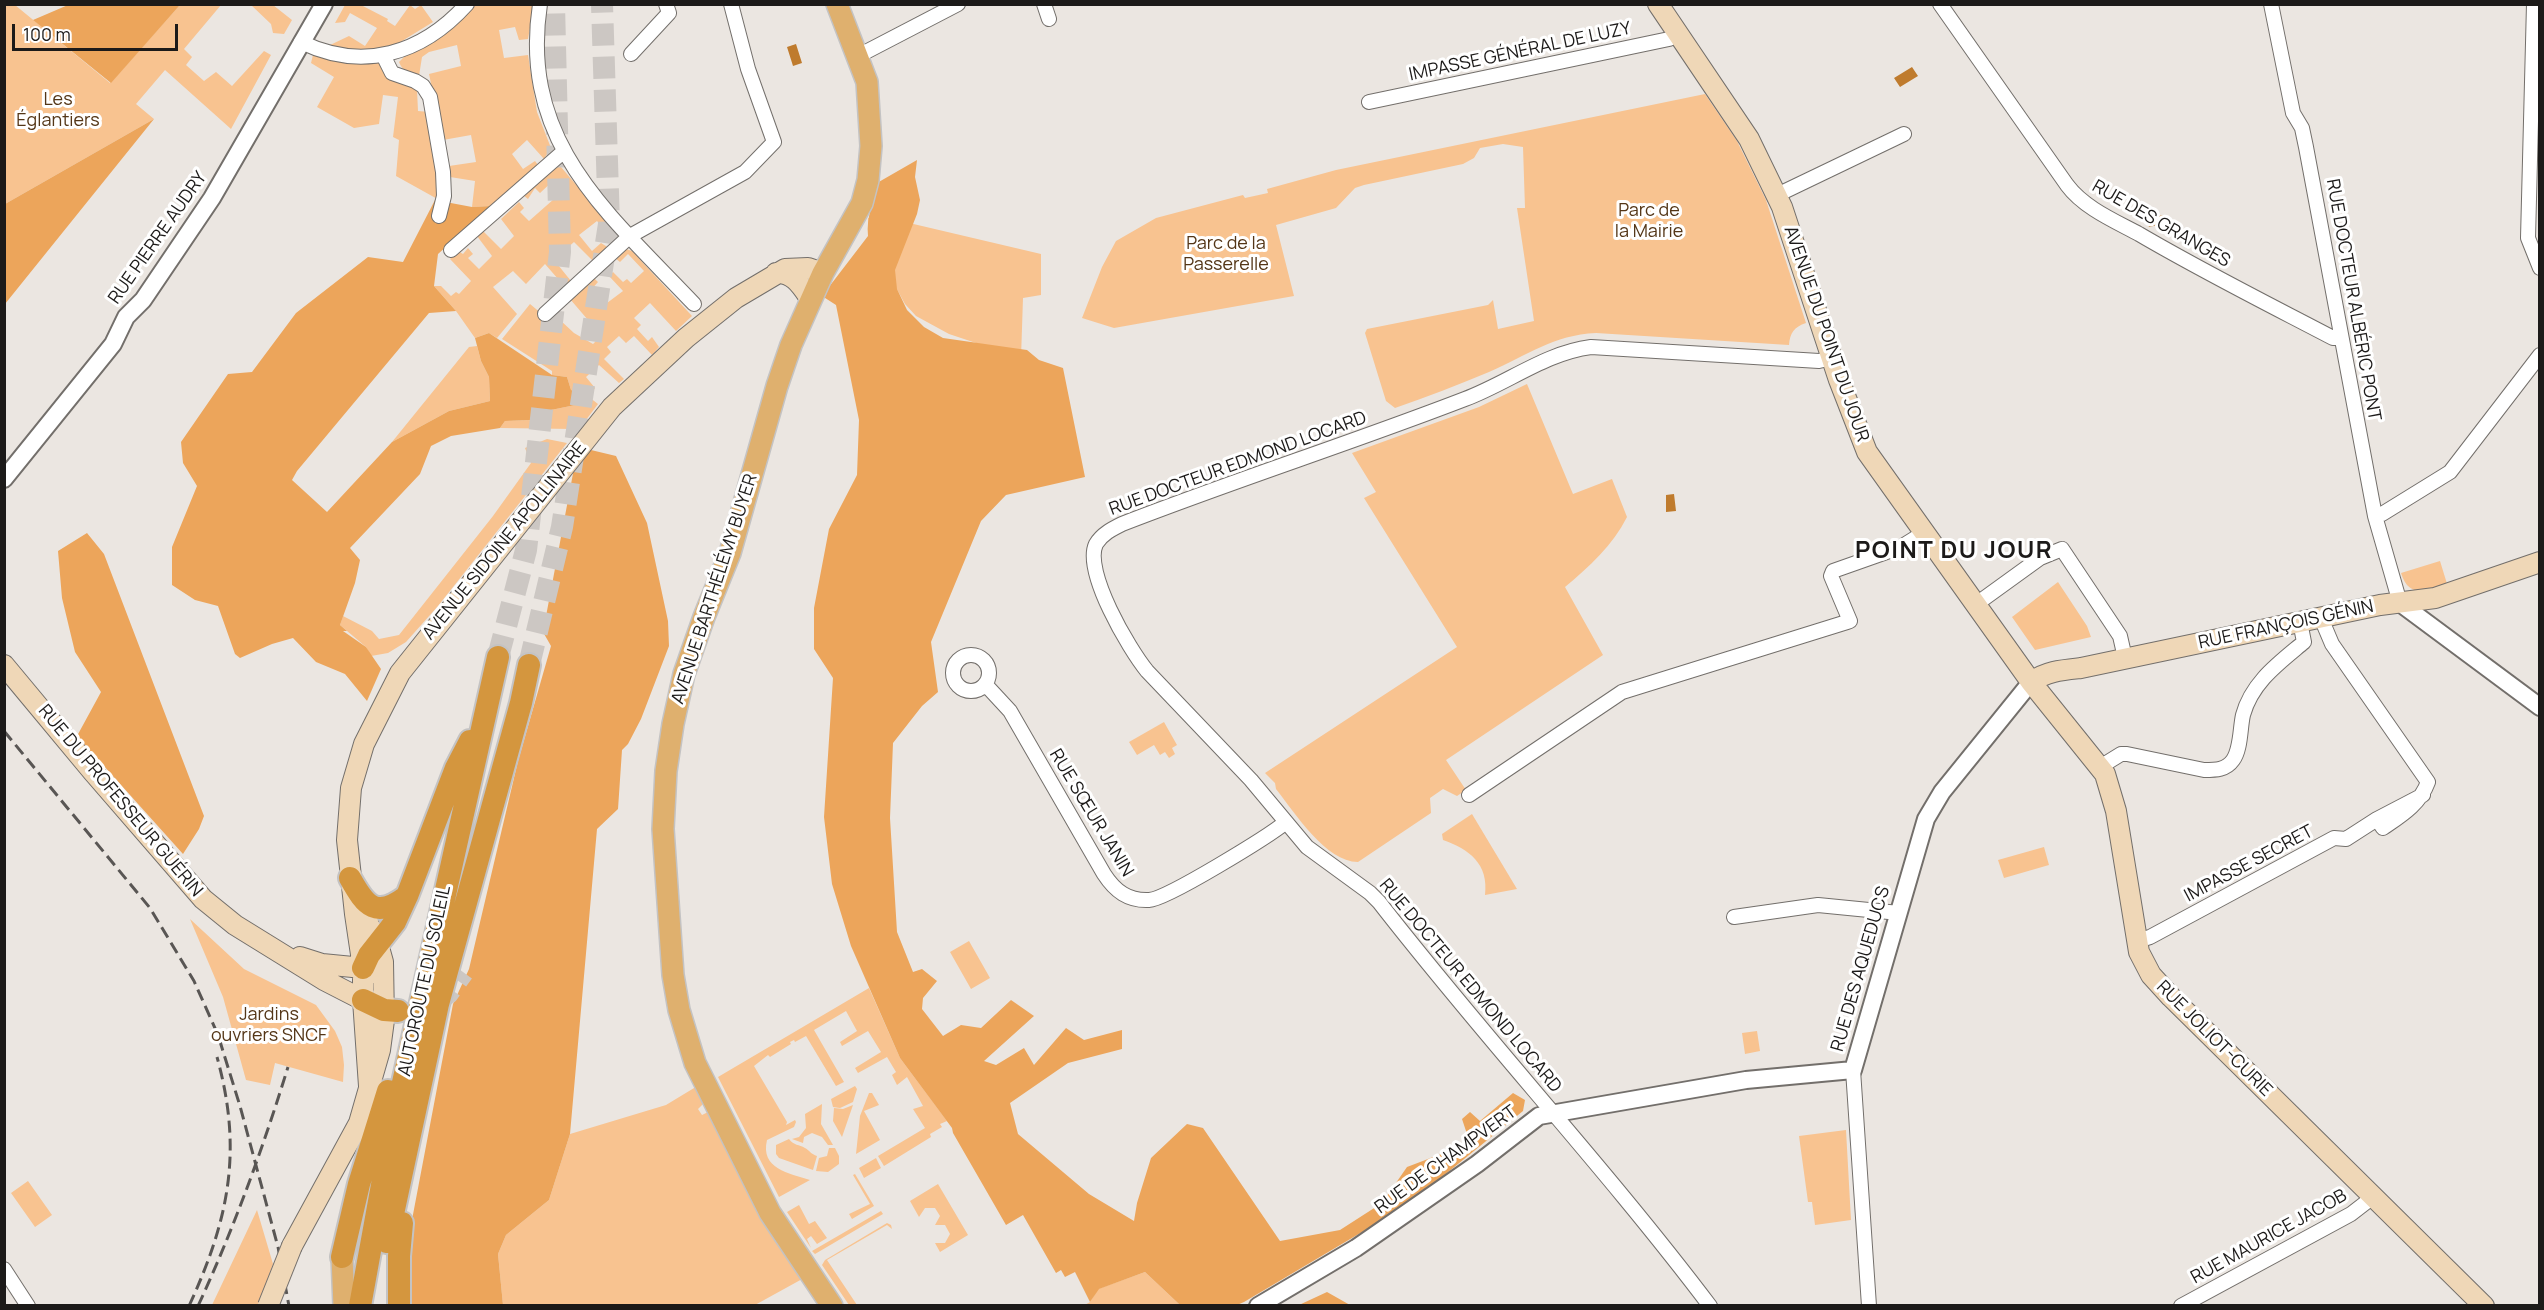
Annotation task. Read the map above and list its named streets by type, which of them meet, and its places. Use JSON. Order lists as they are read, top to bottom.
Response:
{
  "streets": {
    "highway": ["AUTOROUTE DU SOLEIL"],
    "main road": [
      "AVENUE DU POINT DU JOUR",
      "AVENUE SIDOINE APOLLINAIRE",
      "AVENUE BARTHÉLÉMY BUYER",
      "RUE FRANÇOIS GÉNIN",
      "RUE DU PROFESSEUR GUÉRIN",
      "RUE JOLIOT-CURIE"
    ],
    "street": [
      "IMPASSE GÉNÉRAL DE LUZY",
      "RUE DES GRANGES",
      "RUE PIERRE AUDRY",
      "RUE DOCTEUR ALBÉRIC PONT",
      "RUE DOCTEUR EDMOND LOCARD",
      "RUE SŒUR JANIN",
      "IMPASSE SECRET",
      "RUE DES AQUEDUCS",
      "RUE DE CHAMPVERT",
      "RUE MAURICE JACOB"
    ]
  },
  "crossings": [
    ["IMPASSE GÉNÉRAL DE LUZY", "AVENUE DU POINT DU JOUR"],
    ["RUE DES GRANGES", "RUE DOCTEUR ALBÉRIC PONT"],
    ["RUE DOCTEUR ALBÉRIC PONT", "RUE FRANÇOIS GÉNIN"],
    ["AVENUE DU POINT DU JOUR", "RUE DOCTEUR EDMOND LOCARD"],
    ["AVENUE DU POINT DU JOUR", "RUE FRANÇOIS GÉNIN"],
    ["AVENUE DU POINT DU JOUR", "RUE DES AQUEDUCS"],
    ["AVENUE DU POINT DU JOUR", "RUE JOLIOT-CURIE"],
    ["RUE DOCTEUR EDMOND LOCARD", "RUE SŒUR JANIN"],
    ["RUE DOCTEUR EDMOND LOCARD", "RUE DE CHAMPVERT"],
    ["AVENUE SIDOINE APOLLINAIRE", "AVENUE BARTHÉLÉMY BUYER"],
    ["AVENUE SIDOINE APOLLINAIRE", "RUE DU PROFESSEUR GUÉRIN"],
    ["RUE FRANÇOIS GÉNIN", "IMPASSE SECRET"],
    ["RUE FRANÇOIS GÉNIN", "RUE DES AQUEDUCS"],
    ["RUE FRANÇOIS GÉNIN", "RUE JOLIOT-CURIE"],
    ["IMPASSE SECRET", "RUE JOLIOT-CURIE"],
    ["RUE DES AQUEDUCS", "RUE JOLIOT-CURIE"],
    ["RUE DES AQUEDUCS", "RUE DE CHAMPVERT"],
    ["RUE JOLIOT-CURIE", "RUE MAURICE JACOB"]
  ],
  "districts": ["POINT DU JOUR"],
  "parks": [
    "Les Églantiers",
    "Parc de la Mairie",
    "Parc de la Passerelle",
    "Jardins ouvriers SNCF"
  ],
  "scale_bar": "100 m"
}
